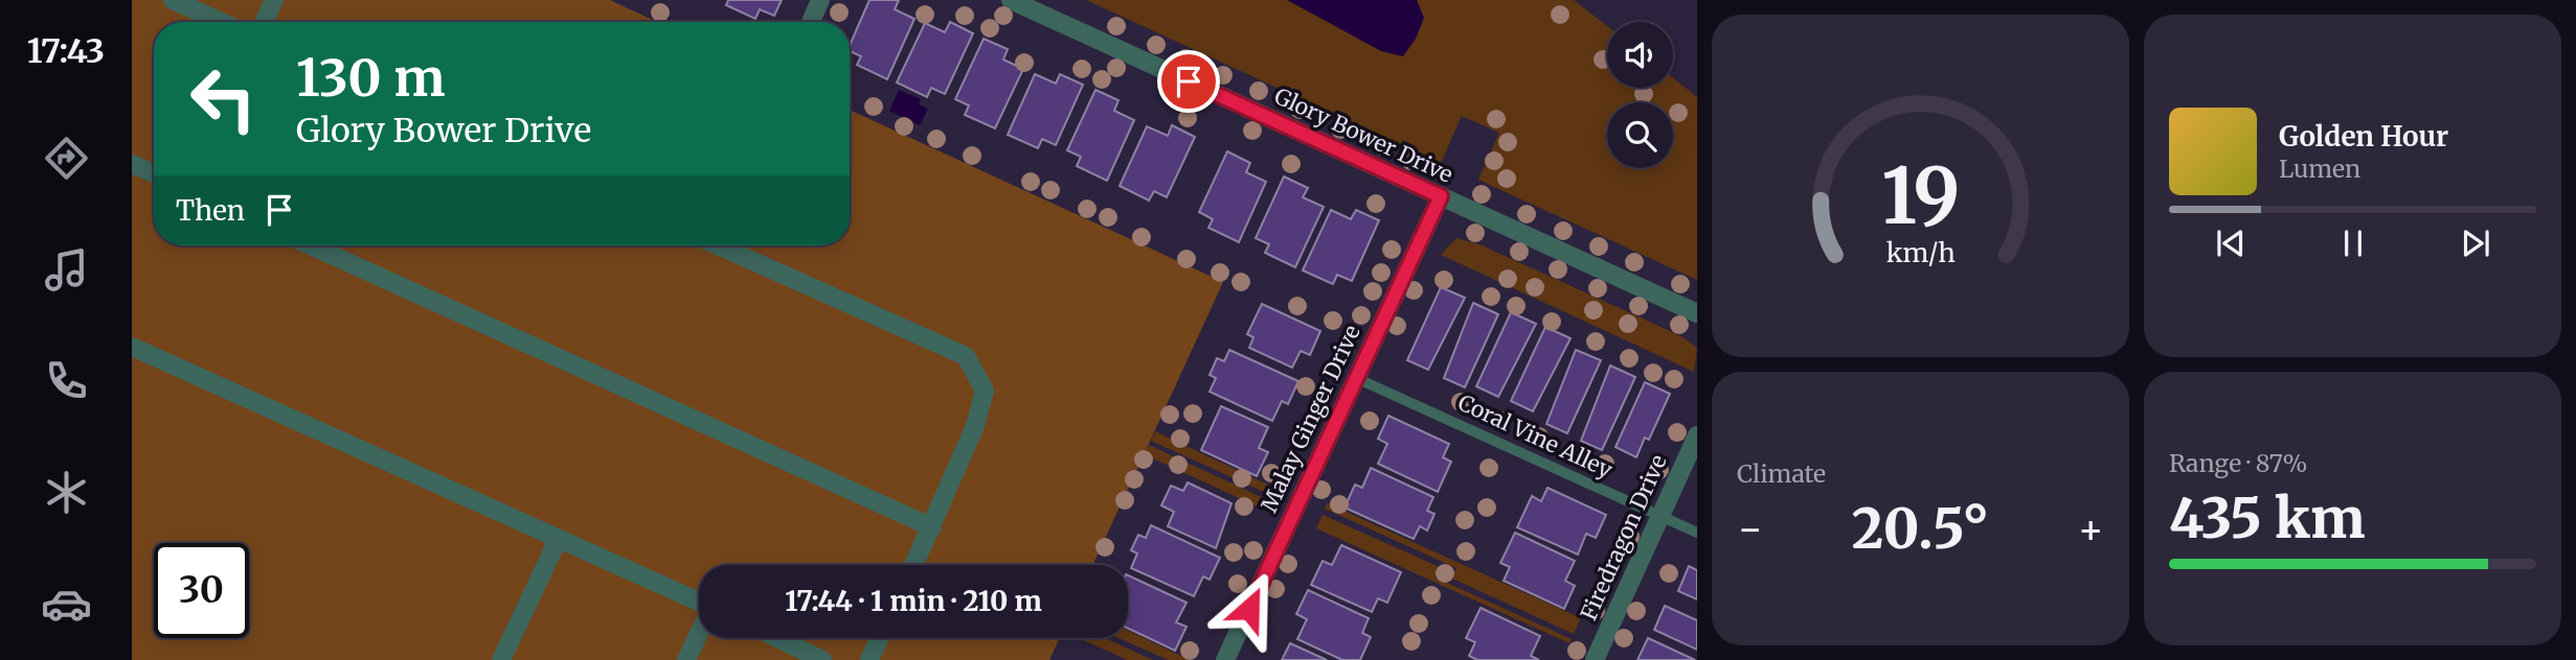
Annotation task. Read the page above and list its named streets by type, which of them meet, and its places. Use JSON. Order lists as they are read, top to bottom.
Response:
{
  "streets": {
    "street": ["Glory Bower Drive", "Malay Ginger Drive", "Firedragon Drive"],
    "lane": ["Coral Vine Alley"]
  },
  "crossings": [
    ["Glory Bower Drive", "Malay Ginger Drive"],
    ["Malay Ginger Drive", "Coral Vine Alley"],
    ["Coral Vine Alley", "Firedragon Drive"]
  ],
  "page": {
    "tabs": "17:43",
    "turn": ["130 m", "Glory Bower Drive"],
    "song": ["Golden Hour", "Lumen"],
    "then": "Then",
    "tile": [
      "Climate",
      ["Range · 87%", "435 km"]
    ],
    "heat": ["−", "20.5°", "+"],
    "limit": "30",
    "trip": "17:44 · 1 min · 210 m",
    "gauge": ["19", "km/h"]
  }
}
